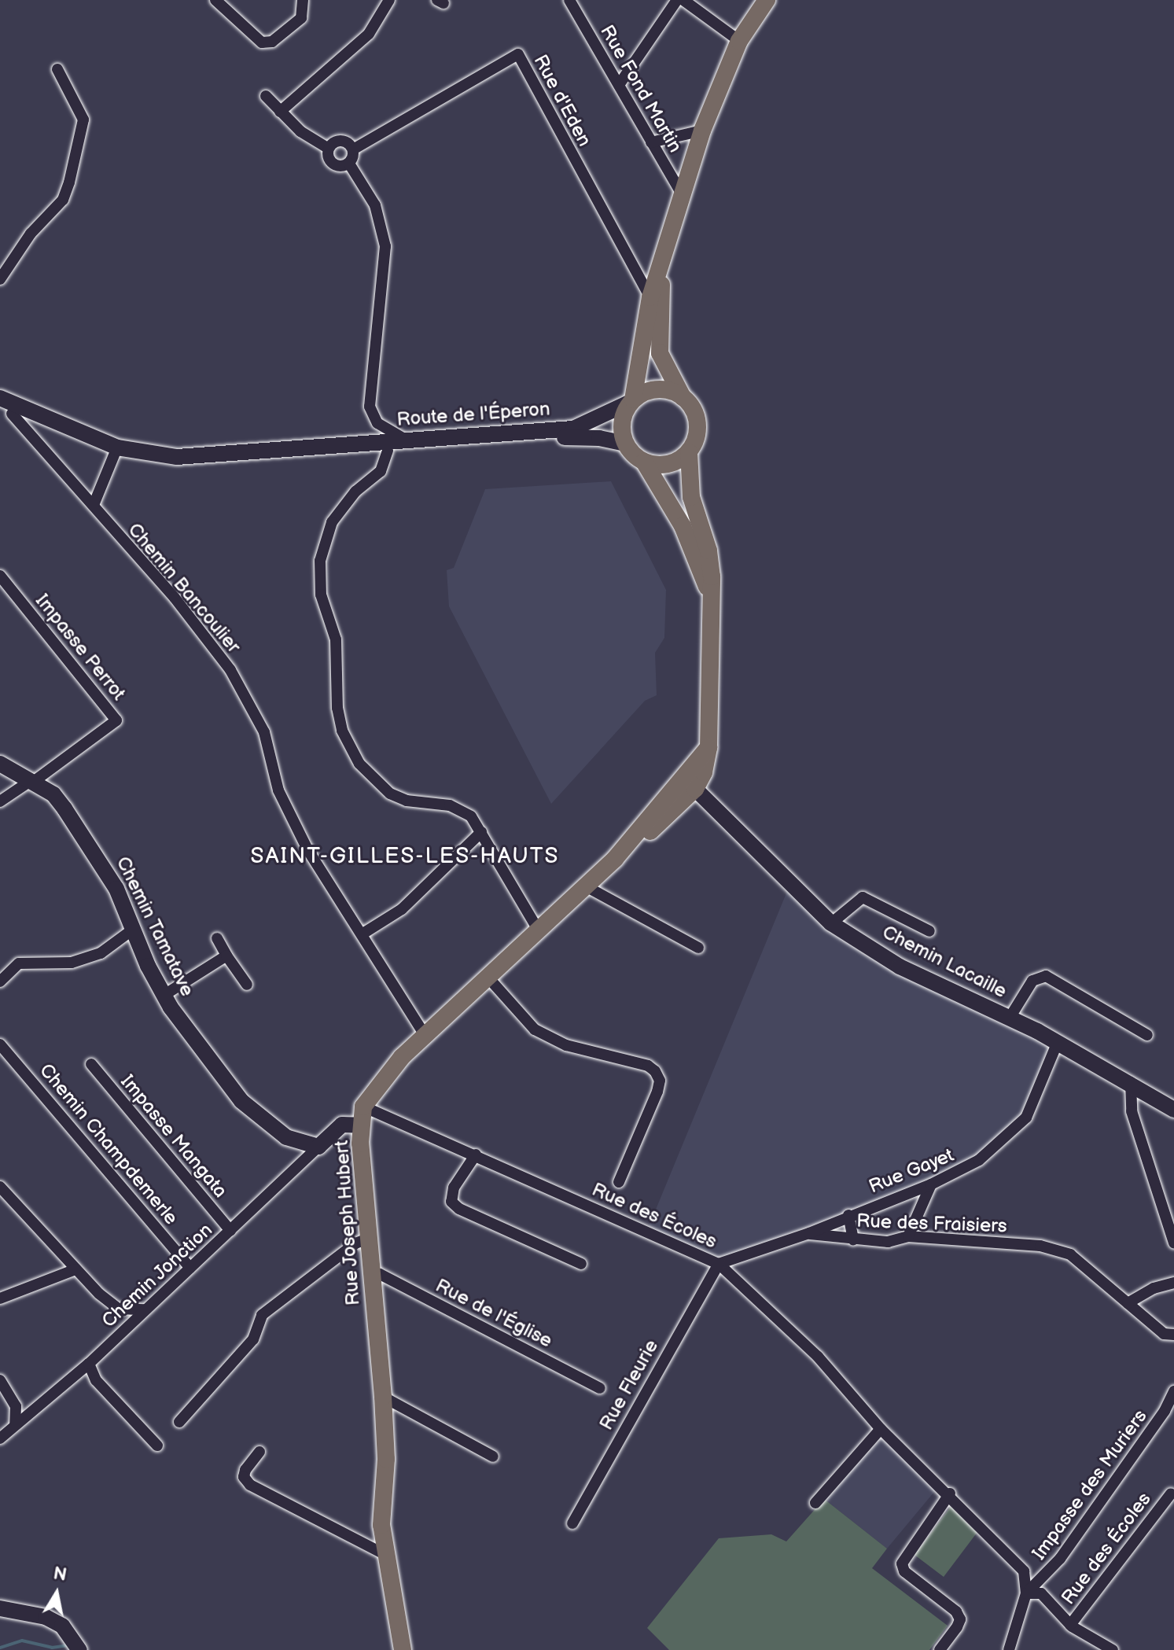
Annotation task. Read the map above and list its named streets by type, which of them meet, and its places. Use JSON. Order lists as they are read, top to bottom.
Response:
{
  "streets": {
    "main road": ["Rue Joseph Hubert"],
    "street": [
      "Rue Fond Martin",
      "Rue d'Eden",
      "Route de l'Éperon",
      "Chemin Bancoulier",
      "Impasse Perrot",
      "Chemin Tamatave",
      "Chemin Lacaille",
      "Impasse Mangata",
      "Chemin Champdemerle",
      "Rue Gayet",
      "Rue des Écoles",
      "Rue des Fraisiers",
      "Chemin Jonction",
      "Rue de l'Église",
      "Rue Fleurie",
      "Impasse des Muriers"
    ]
  },
  "crossings": [
    ["Route de l'Éperon", "Rue Joseph Hubert"],
    ["Chemin Bancoulier", "Rue Joseph Hubert"],
    ["Impasse Perrot", "Chemin Tamatave"],
    ["Chemin Tamatave", "Chemin Jonction"],
    ["Chemin Lacaille", "Rue Gayet"],
    ["Chemin Lacaille", "Rue Joseph Hubert"],
    ["Impasse Mangata", "Chemin Jonction"],
    ["Chemin Champdemerle", "Chemin Jonction"],
    ["Rue Gayet", "Rue des Écoles"],
    ["Rue Gayet", "Rue des Fraisiers"],
    ["Rue Gayet", "Rue Fleurie"],
    ["Rue des Écoles", "Rue Joseph Hubert"],
    ["Rue des Écoles", "Rue Fleurie"],
    ["Rue des Écoles", "Impasse des Muriers"],
    ["Rue Joseph Hubert", "Rue de l'Église"]
  ],
  "districts": ["SAINT-GILLES-LES-HAUTS"],
  "north": "top"
}
